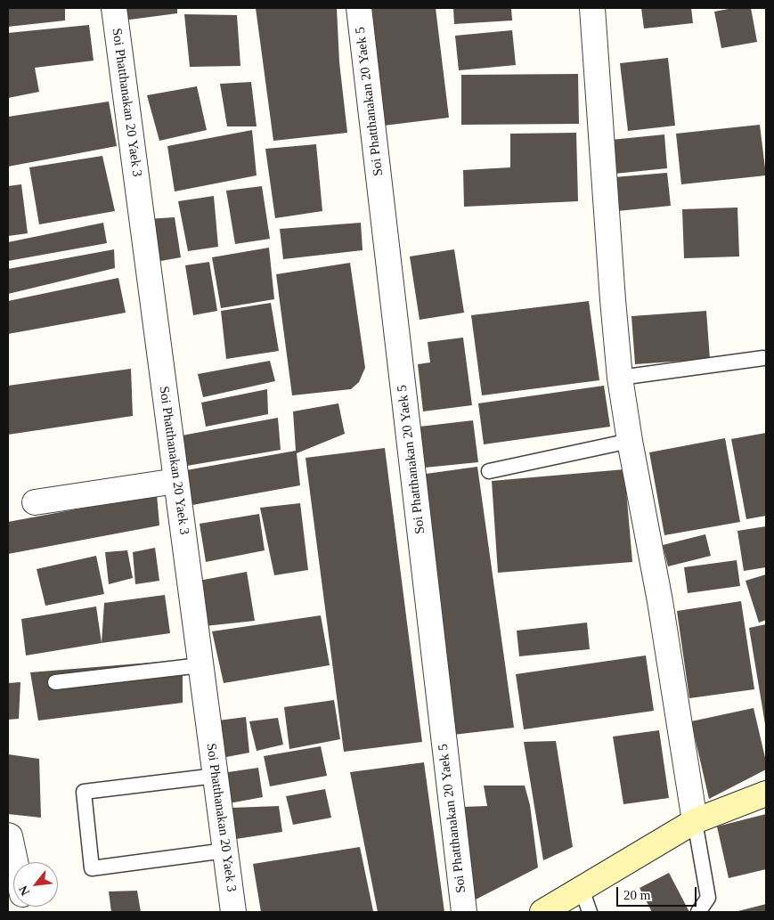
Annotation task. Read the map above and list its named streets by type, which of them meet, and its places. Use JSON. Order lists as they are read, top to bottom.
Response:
{
  "streets": {
    "street": ["Soi Phatthanakan 20 Yaek 5", "Soi Phatthanakan 20 Yaek 3"]
  },
  "scale_bar": "20 m",
  "north": "bottom left"
}
